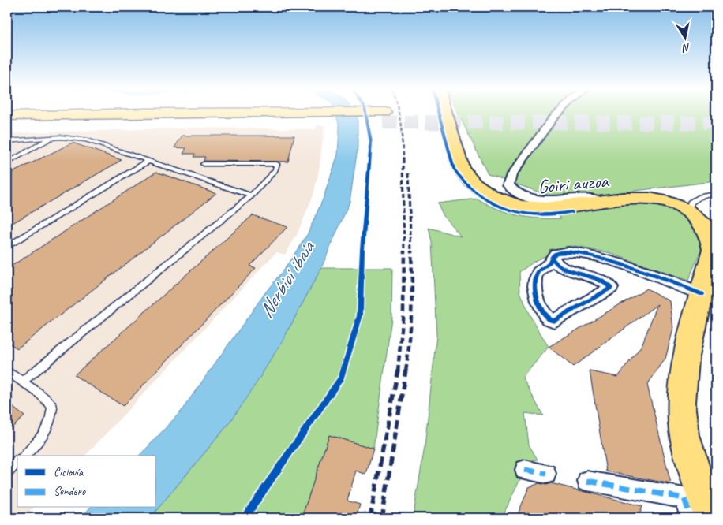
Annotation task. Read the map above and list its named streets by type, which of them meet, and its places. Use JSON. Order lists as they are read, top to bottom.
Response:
{
  "streets": {
    "main road": ["Goiri auzoa"]
  },
  "water": ["Nerbioi ibaia"],
  "legend": ["Ciclovía", "Sendero"],
  "north": "bottom"
}
